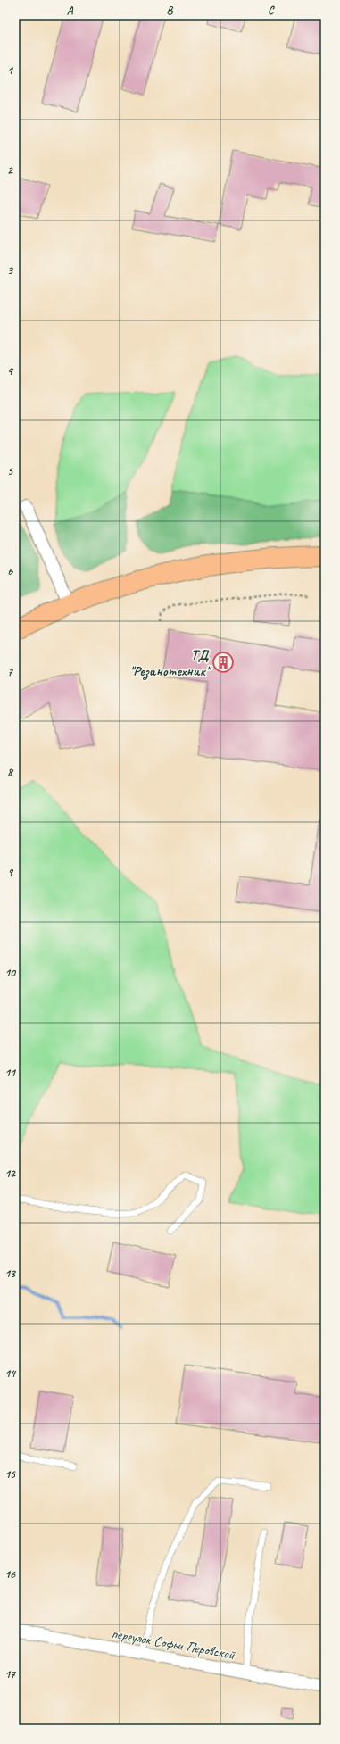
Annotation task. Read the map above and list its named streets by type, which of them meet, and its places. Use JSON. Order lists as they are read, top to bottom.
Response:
{
  "streets": {
    "street": ["переулок Софьи Перовской"]
  },
  "places": {
    "building": ["ТД \"Резинотехник\""]
  },
  "grid": {
    "columns": ["A", "B", "C"],
    "rows": [
      "1",
      "2",
      "3",
      "4",
      "5",
      "6",
      "7",
      "8",
      "9",
      "10",
      "11",
      "12",
      "13",
      "14",
      "15",
      "16",
      "17"
    ]
  }
}
